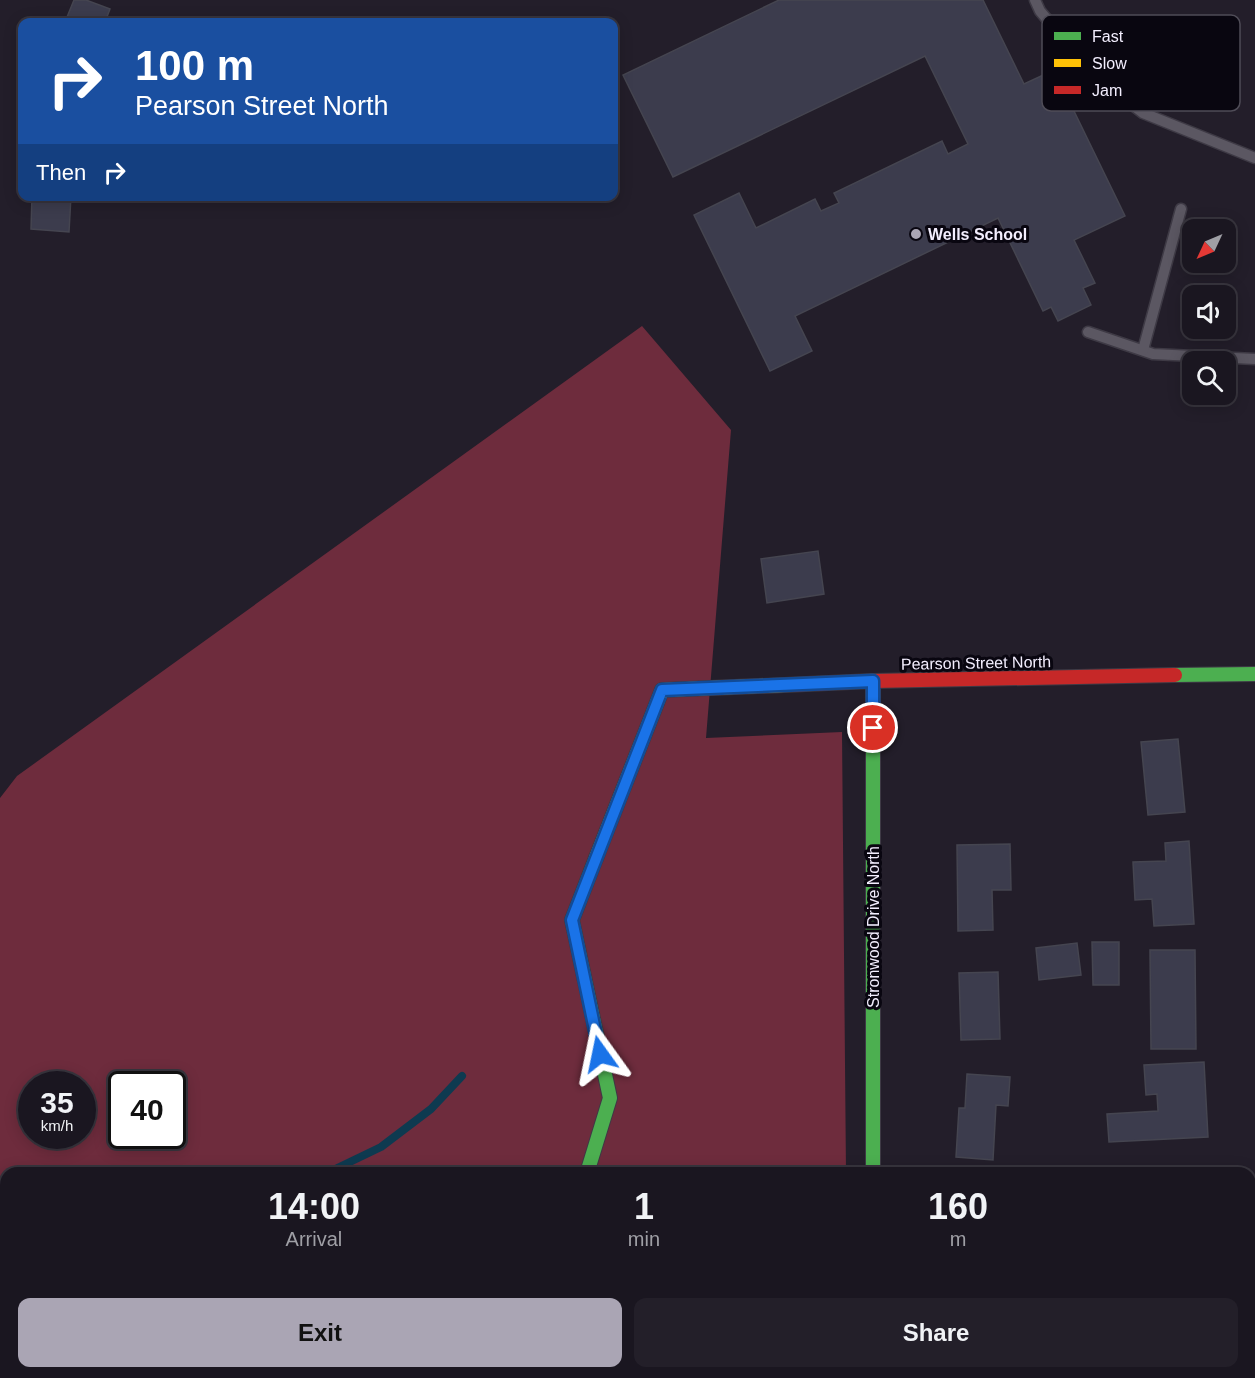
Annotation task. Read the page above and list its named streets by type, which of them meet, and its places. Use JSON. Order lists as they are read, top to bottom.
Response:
{
  "streets": {
    "street": ["Pearson Street North", "Stronwood Drive North"]
  },
  "crossings": [
    ["Pearson Street North", "Stronwood Drive North"]
  ],
  "places": ["Wells School"],
  "legend": ["Fast", "Slow", "Jam"],
  "north": "bottom left",
  "page": {
    "turn": ["100 m", "Pearson Street North"],
    "then": "Then",
    "speed": "35 km/h",
    "limit": "40",
    "eta": [
      "14:00",
      "Arrival",
      "1",
      "min",
      "160",
      "m"
    ],
    "buttons": ["Exit", "Share"]
  }
}
